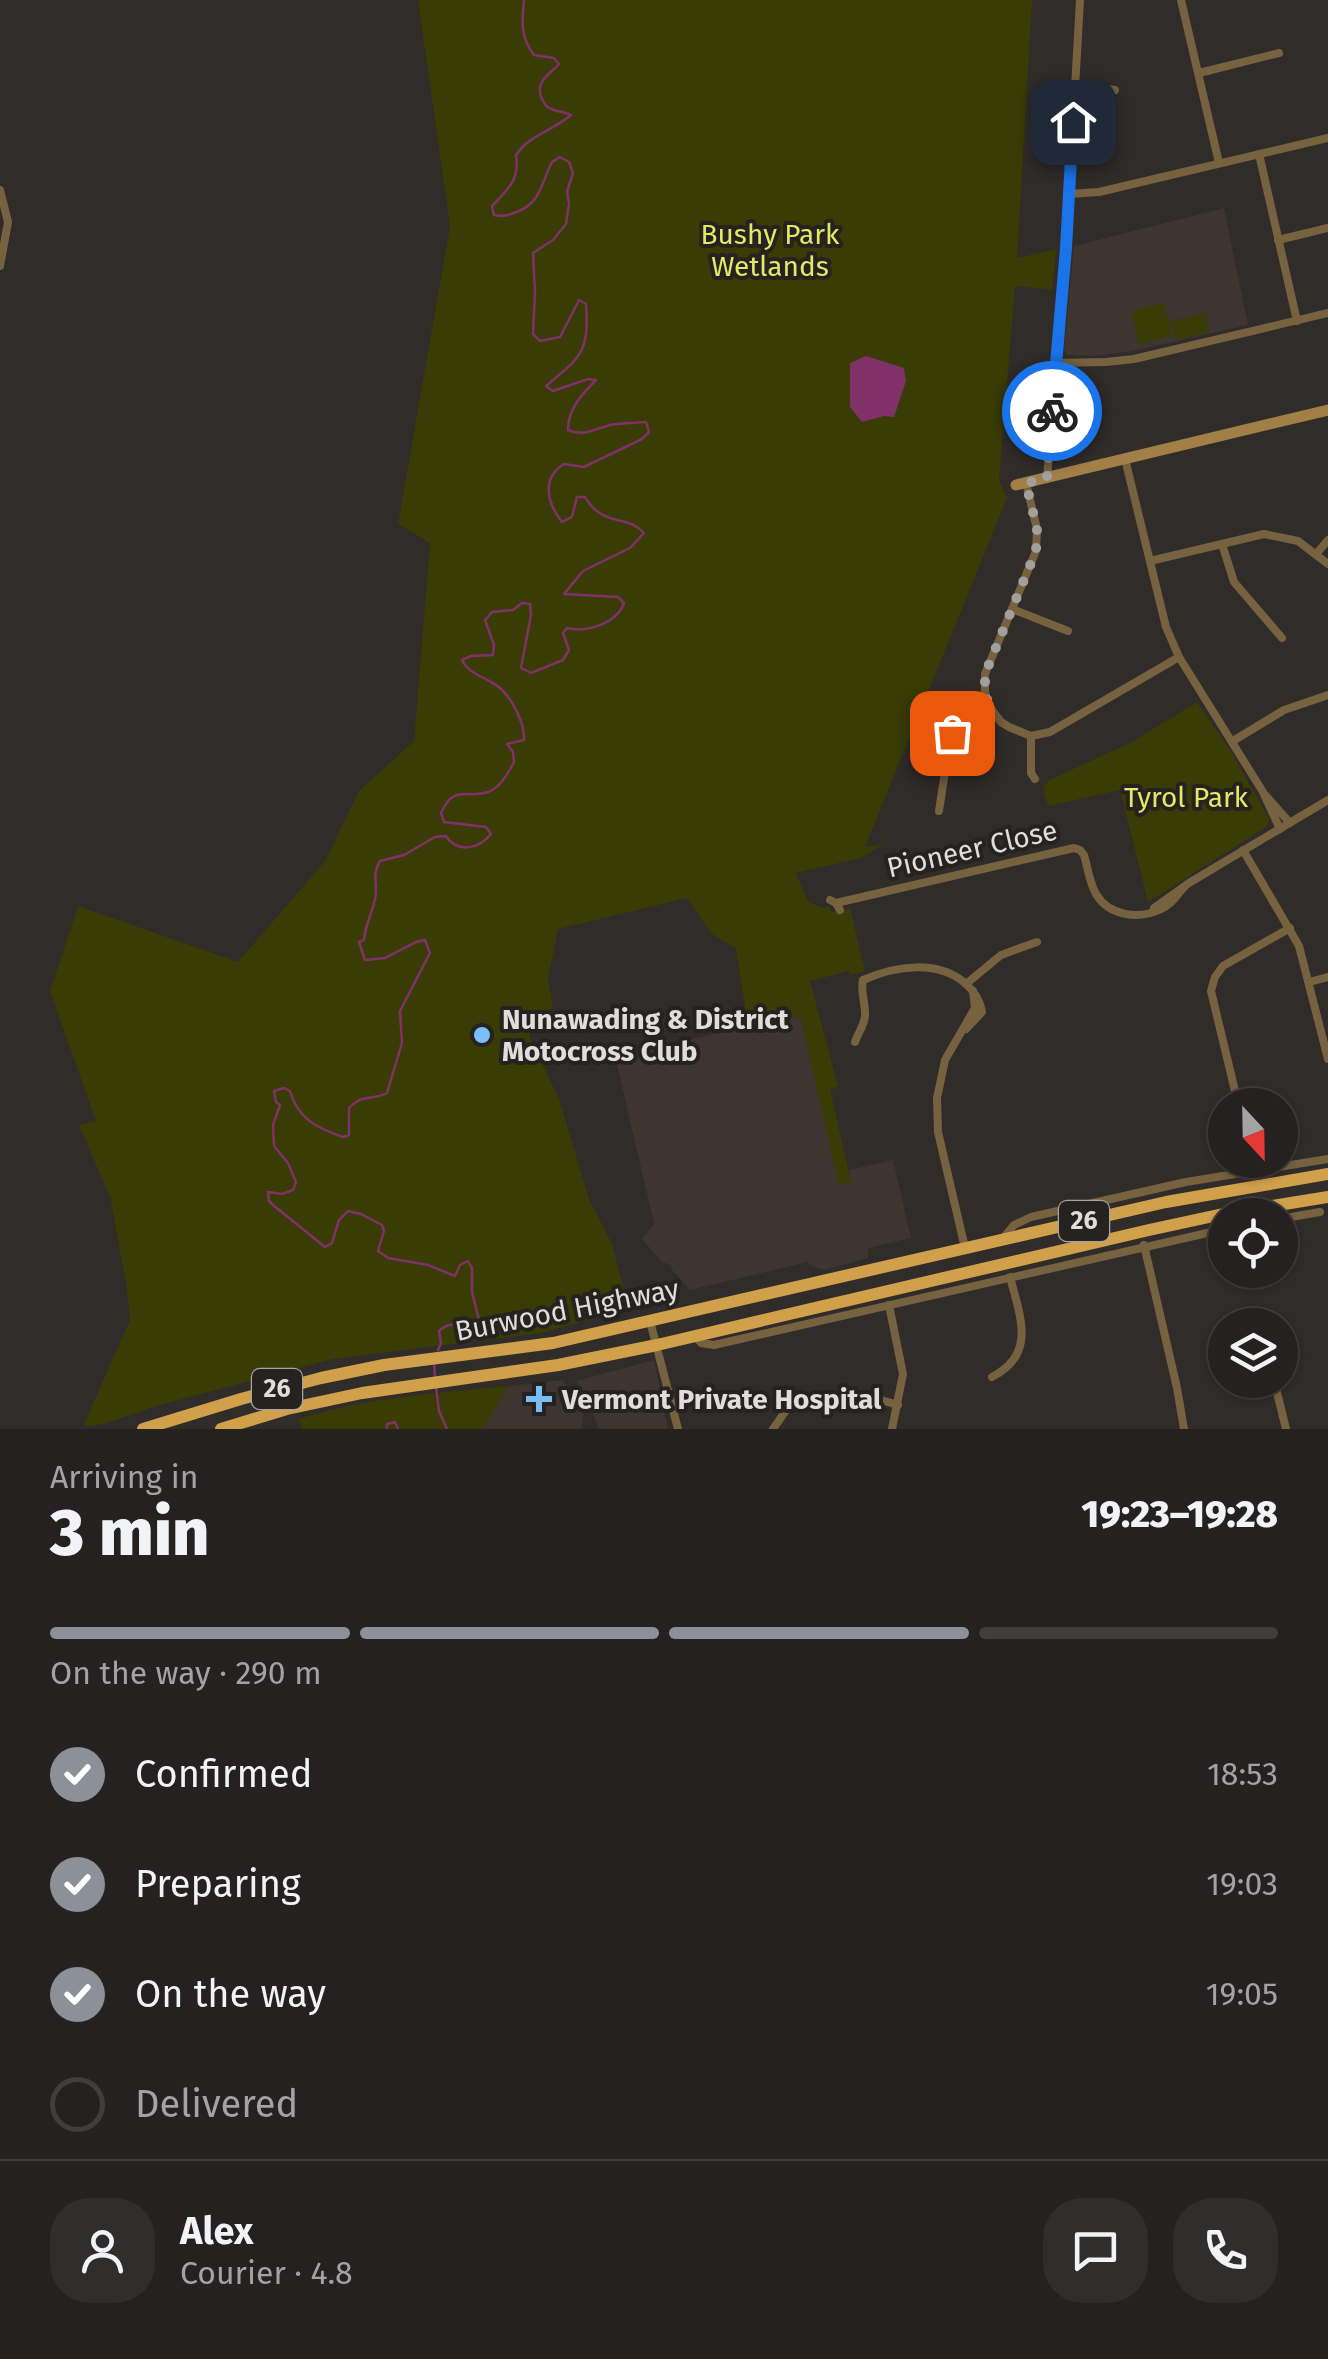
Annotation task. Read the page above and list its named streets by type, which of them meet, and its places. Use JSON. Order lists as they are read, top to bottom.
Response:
{
  "streets": {
    "highway": ["26", "Burwood Highway"],
    "street": ["Pioneer Close"]
  },
  "parks": ["Bushy Park Wetlands", "Tyrol Park"],
  "places": {
    "other": ["Nunawading & District Motocross Club"],
    "health": ["Vermont Private Hospital"]
  },
  "north": "bottom",
  "page": {
    "heading": ["3 min", "Arriving in", "19:23–19:28"],
    "panel": ["Alex", "Courier · 4.8"],
    "bar": "On the way · 290 m",
    "list": [
      ["Confirmed", "18:53"],
      ["Preparing", "19:03"],
      ["On the way", "19:05"],
      "Delivered"
    ]
  }
}
